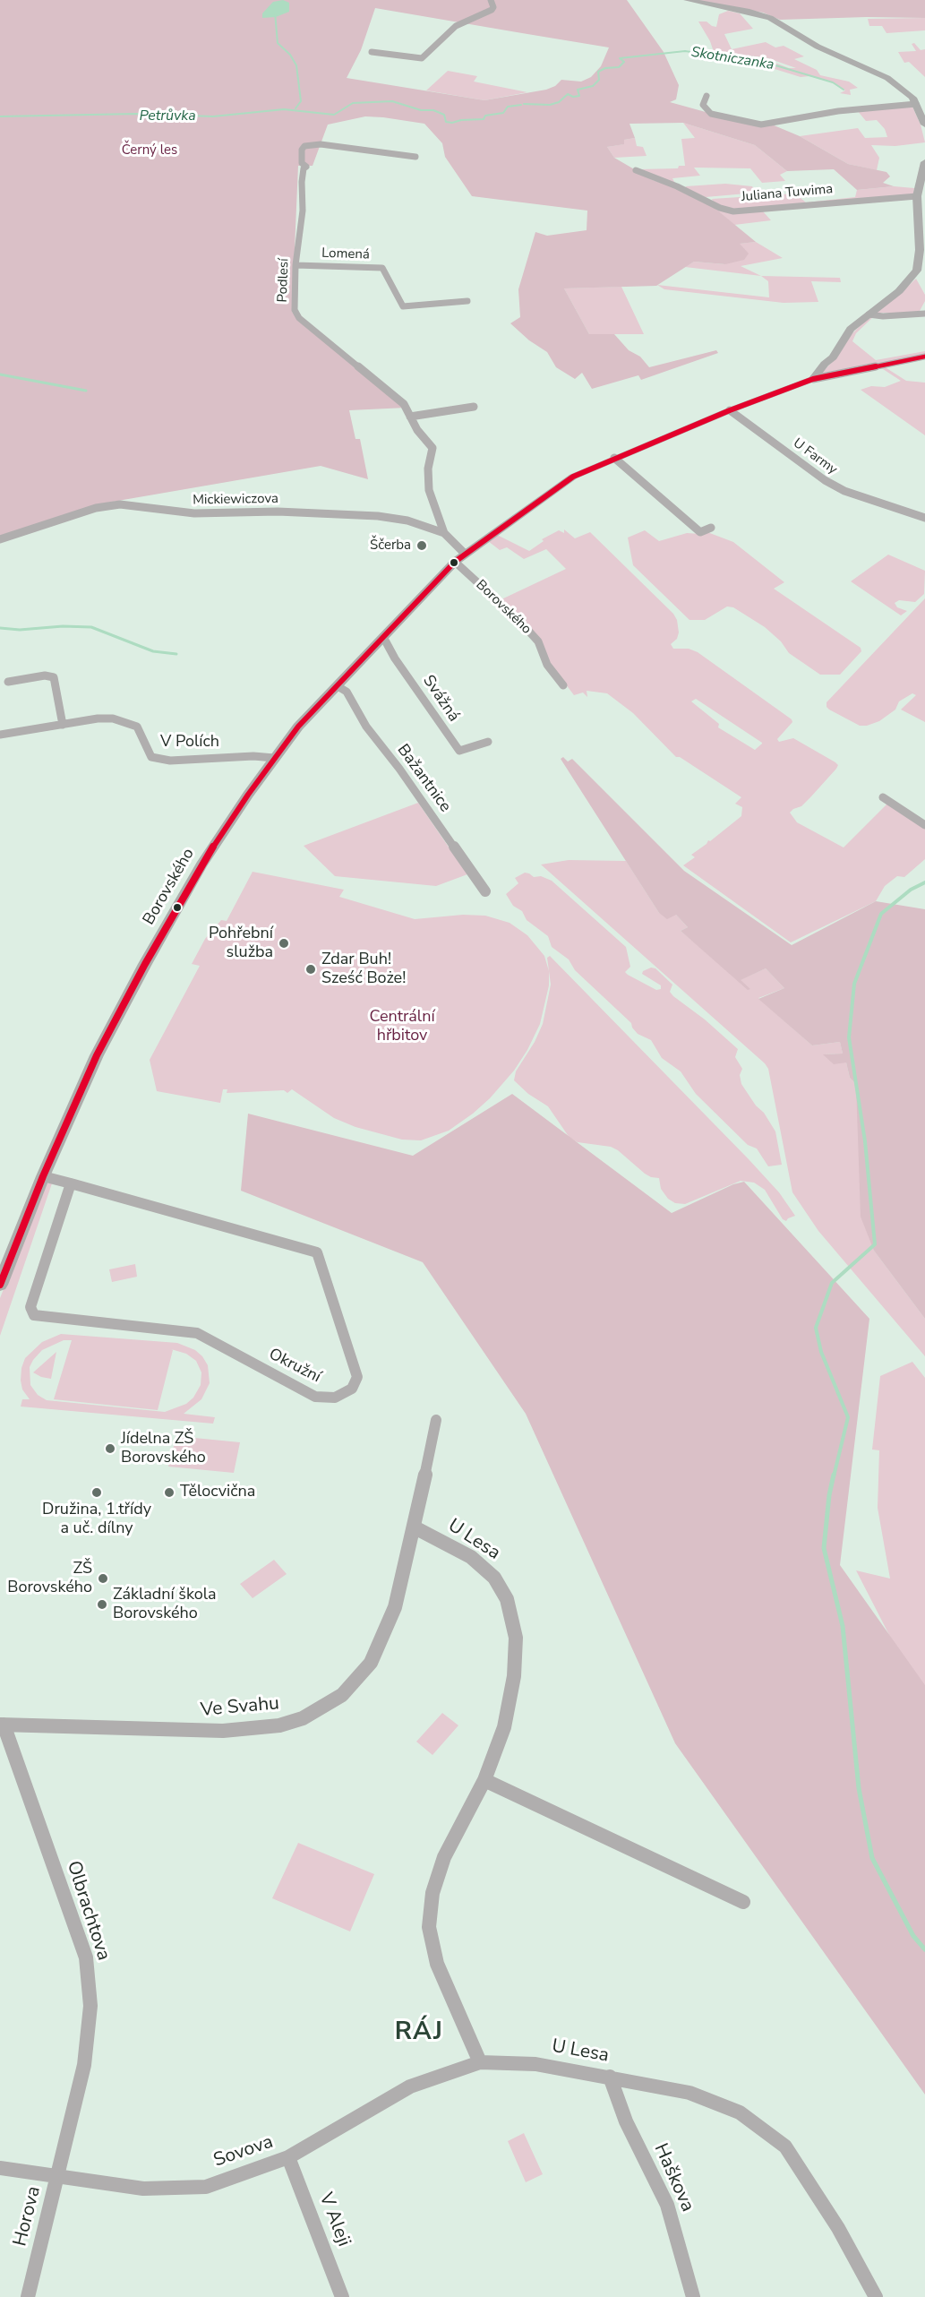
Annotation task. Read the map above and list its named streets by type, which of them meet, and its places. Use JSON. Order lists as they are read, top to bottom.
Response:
{
  "streets": {
    "main road": ["Borovského"],
    "street": [
      "Juliana Tuwima",
      "Lomená",
      "Podlesí",
      "U Farmy",
      "Mickiewiczova",
      "Svážná",
      "V Polích",
      "Bažantnice",
      "Okružní",
      "U Lesa",
      "Ve Svahu",
      "Olbrachtova",
      "Sovova",
      "Haškova",
      "Horova",
      "V Aleji"
    ]
  },
  "crossings": [
    ["Lomená", "Podlesí"],
    ["Podlesí", "Mickiewiczova"],
    ["U Farmy", "Borovského"],
    ["Mickiewiczova", "Borovského"],
    ["Borovského", "Svážná"],
    ["Borovského", "V Polích"],
    ["Borovského", "Bažantnice"],
    ["Borovského", "Okružní"],
    ["U Lesa", "Ve Svahu"],
    ["U Lesa", "Sovova"],
    ["U Lesa", "Haškova"],
    ["Ve Svahu", "Olbrachtova"],
    ["Olbrachtova", "Sovova"],
    ["Olbrachtova", "Horova"],
    ["Sovova", "Horova"],
    ["Sovova", "V Aleji"]
  ],
  "districts": ["RÁJ"],
  "water": ["Skotniczanka", "Petrůvka"],
  "parks": ["Černý les", "Centrální hřbitov"],
  "places": [
    "Ščerba",
    "Pohřební služba",
    "Zdar Buh! Sześć Boże!",
    "Jídelna ZŠ Borovského",
    "Družina, 1.třídy a uč. dílny",
    "Tělocvična",
    "ZŠ Borovského",
    "Základní škola Borovského"
  ]
}
